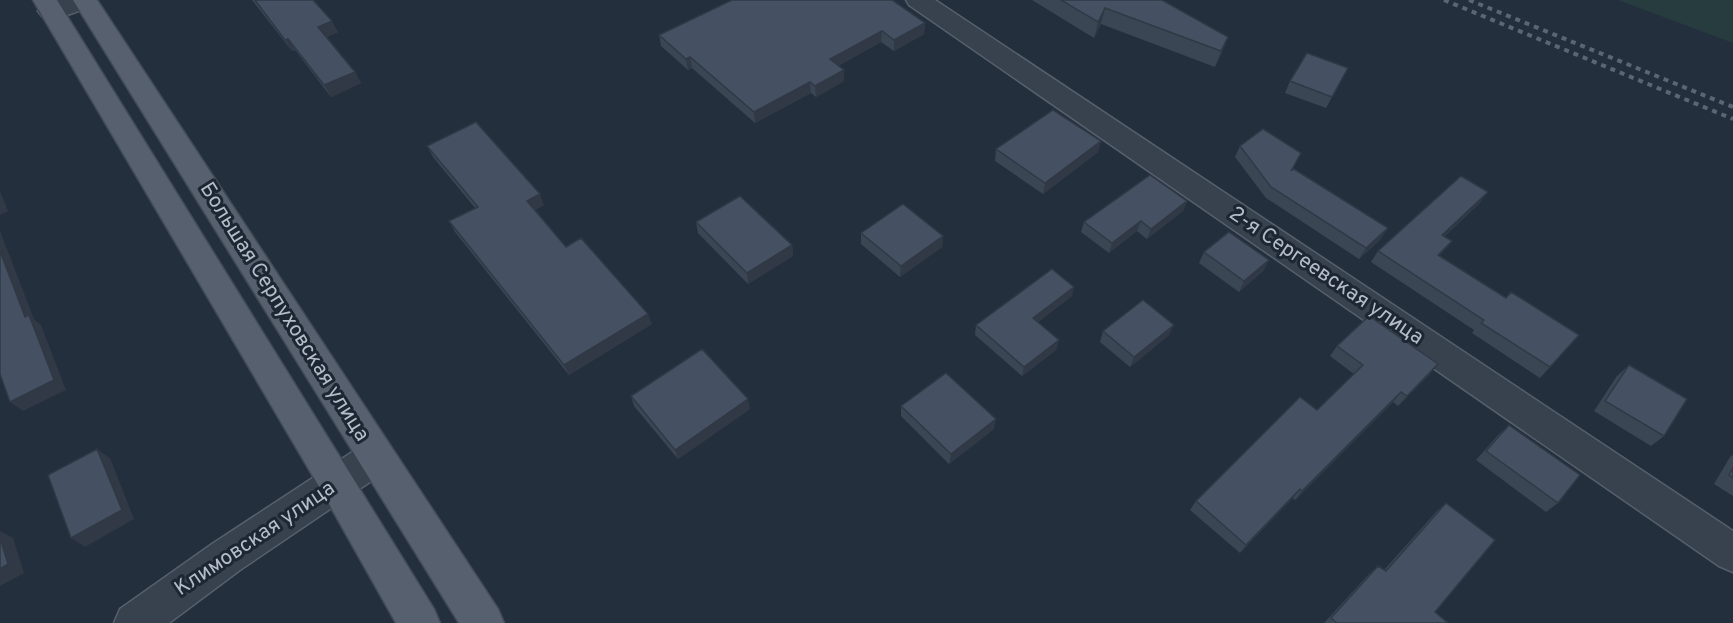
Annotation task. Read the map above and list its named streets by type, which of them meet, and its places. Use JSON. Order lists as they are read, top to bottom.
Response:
{
  "streets": {
    "main road": ["Большая Серпуховская улица"],
    "street": ["2-я Сергеевская улица", "Климовская улица"]
  },
  "crossings": [
    ["Большая Серпуховская улица", "Климовская улица"]
  ]
}
